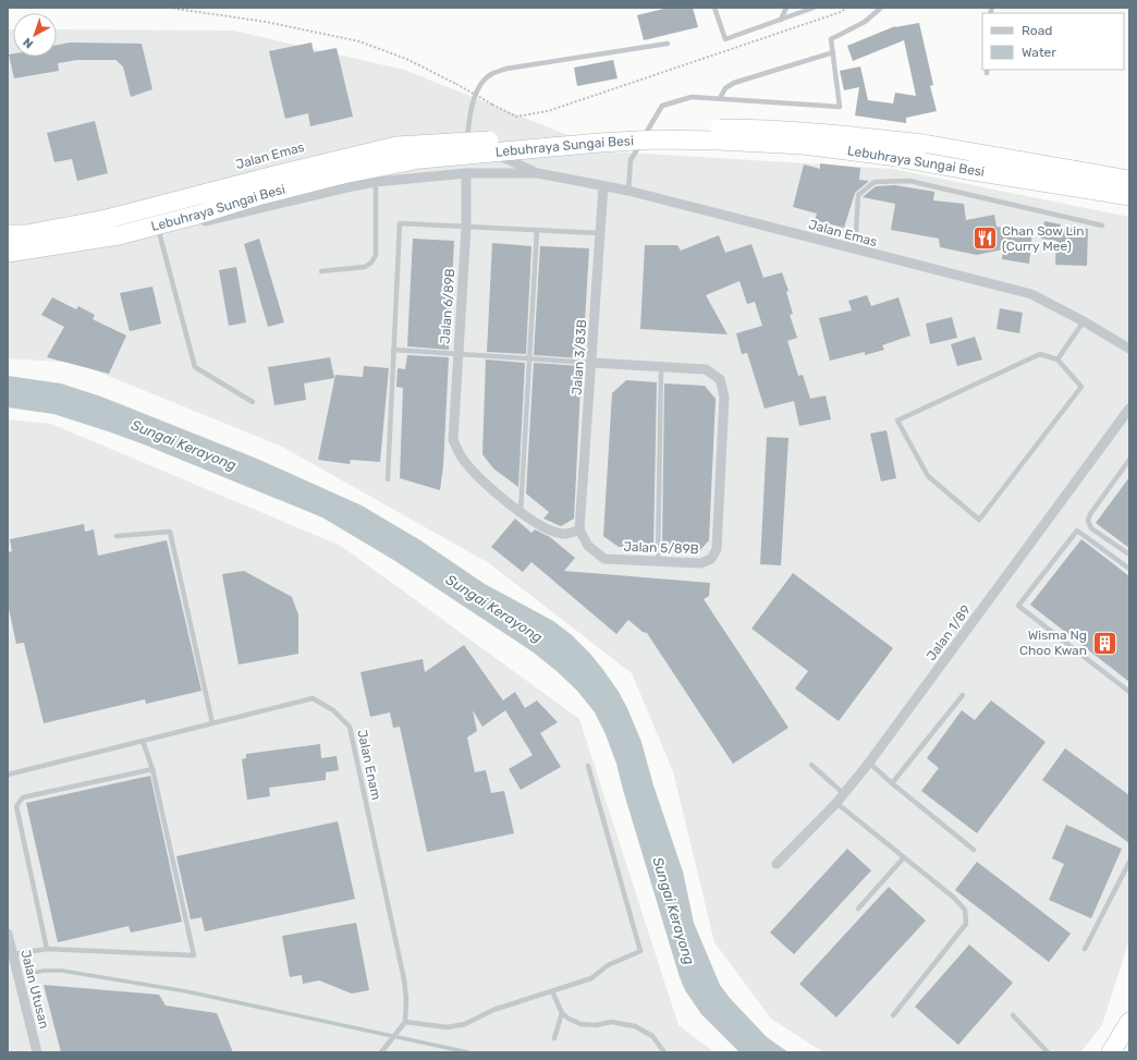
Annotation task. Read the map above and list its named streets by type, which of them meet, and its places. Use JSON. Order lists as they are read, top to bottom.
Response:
{
  "streets": {
    "highway": ["Lebuhraya Sungai Besi"],
    "street": [
      "Jalan Emas",
      "Jalan 6/89B",
      "Jalan 3/83B",
      "Jalan 5/89B",
      "Jalan 1/89",
      "Jalan Utusan"
    ],
    "lane": ["Jalan Enam"]
  },
  "crossings": [
    ["Lebuhraya Sungai Besi", "Jalan Emas"],
    ["Jalan Emas", "Jalan 6/89B"],
    ["Jalan Emas", "Jalan 3/83B"],
    ["Jalan 3/83B", "Jalan 5/89B"]
  ],
  "water": ["Sungai Kerayong"],
  "places": {
    "restaurant": ["Chan Sow Lin (Curry Mee)"],
    "building": ["Wisma Ng Choo Kwan"]
  },
  "legend": ["Road", "Water"],
  "north": "bottom left"
}
